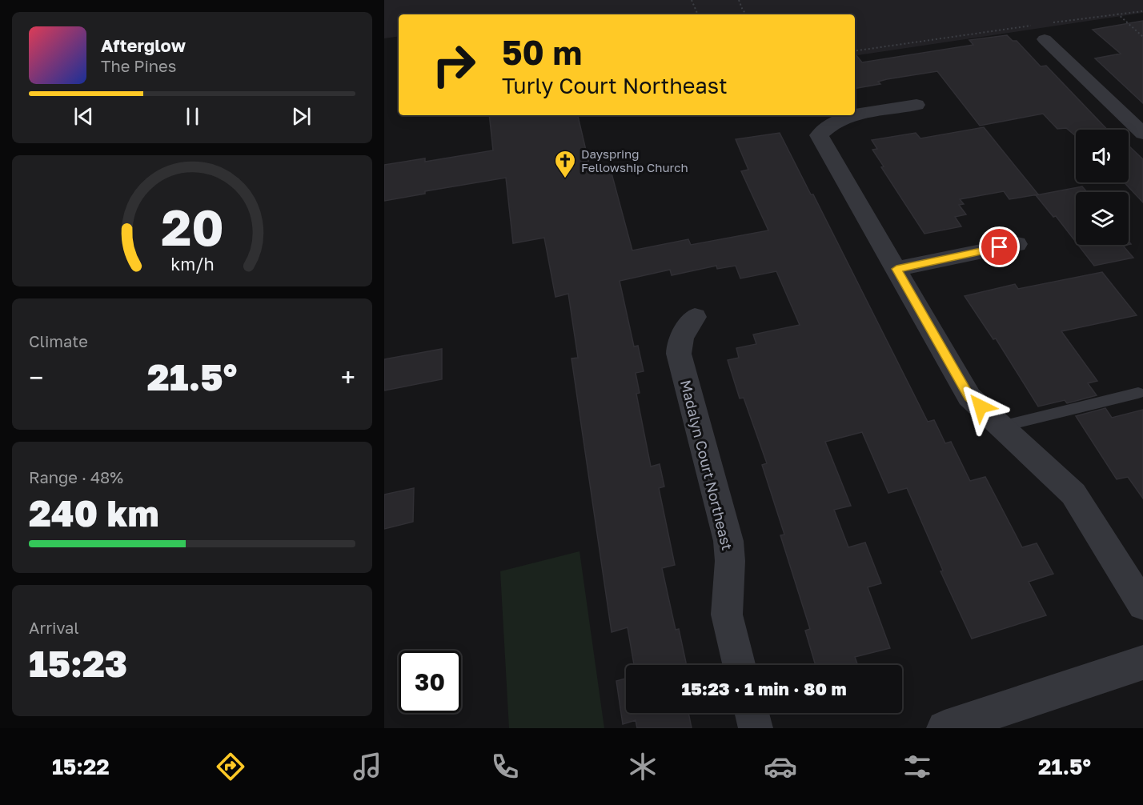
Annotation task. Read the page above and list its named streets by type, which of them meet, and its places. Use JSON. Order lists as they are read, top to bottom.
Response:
{
  "streets": {
    "street": ["Madalyn Court Northeast"]
  },
  "places": {
    "church": ["Dayspring Fellowship Church"]
  },
  "page": {
    "turn": ["50 m", "Turly Court Northeast"],
    "song": ["Afterglow", "The Pines"],
    "tile": [
      "Climate",
      ["Range · 48%", "240 km"],
      ["Arrival", "15:23"]
    ],
    "heat": ["−", "21.5°", "+"],
    "limit": "30",
    "trip": "15:23 · 1 min · 80 m",
    "tabs": ["15:22", "21.5°"],
    "gauge": ["20", "km/h"]
  }
}
